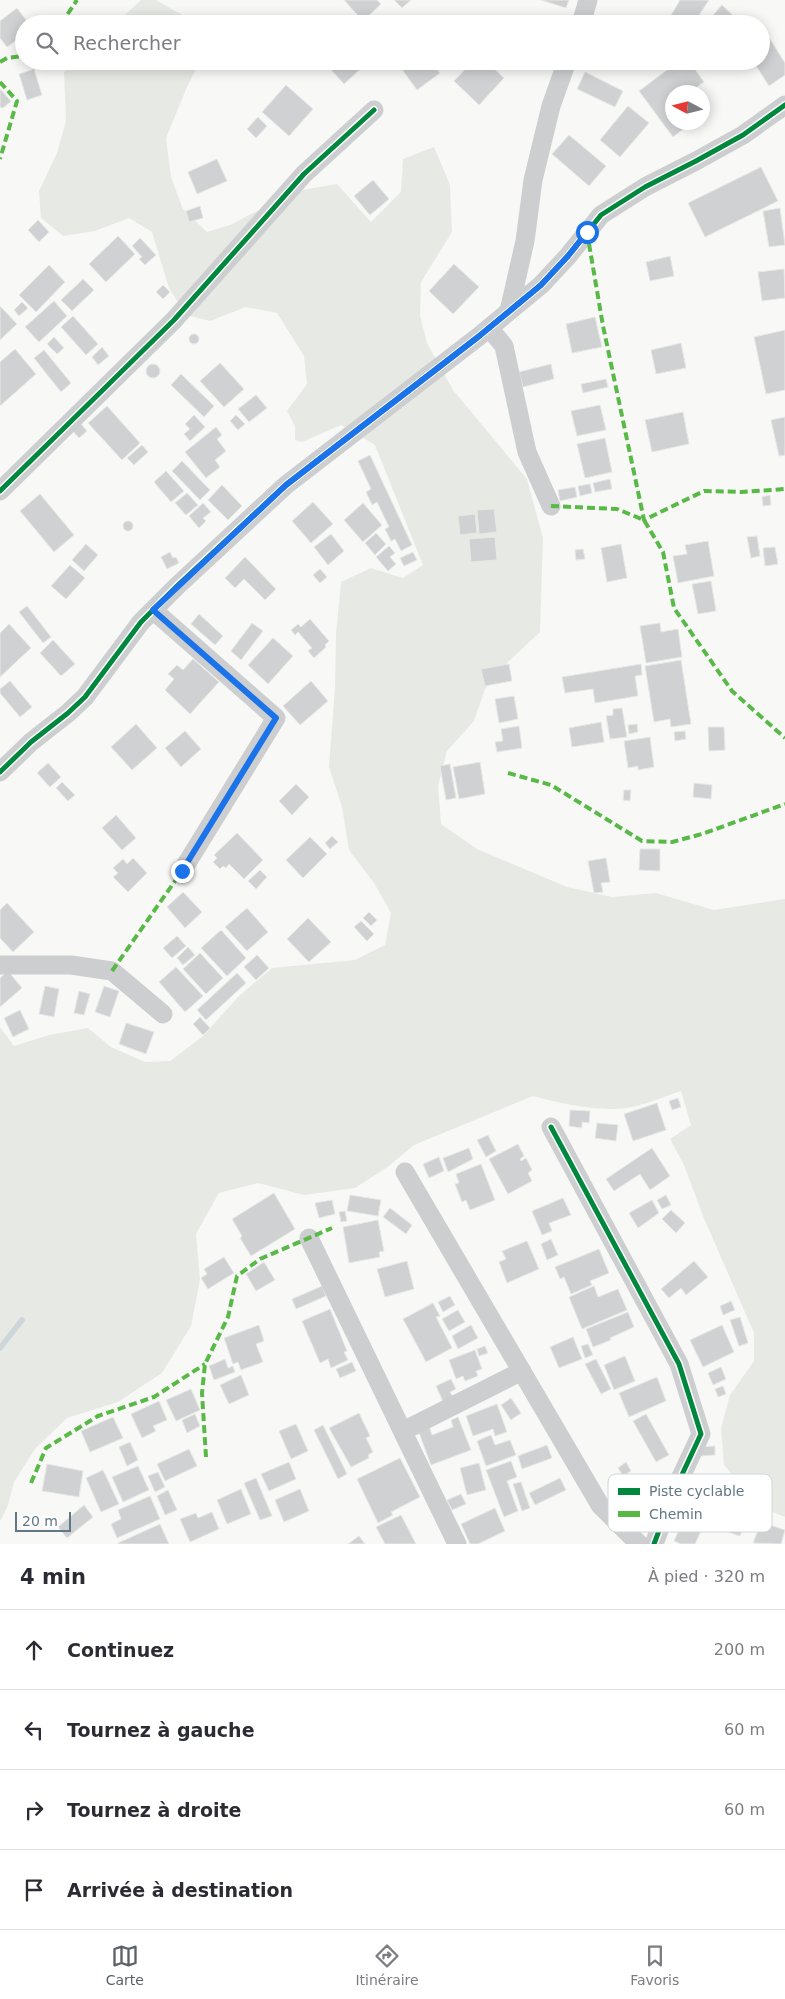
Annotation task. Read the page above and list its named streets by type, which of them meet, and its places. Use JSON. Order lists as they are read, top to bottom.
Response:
{
  "legend": ["Piste cyclable", "Chemin"],
  "scale_bar": "20 m",
  "north": "left",
  "page": {
    "search": "Rechercher",
    "scale": "20 m",
    "heading": ["4 min", "À pied · 320 m"],
    "list": [
      ["Continuez", "200 m"],
      ["Tournez à gauche", "60 m"],
      ["Tournez à droite", "60 m"],
      "Arrivée à destination"
    ],
    "nav": ["Carte", "Itinéraire", "Favoris"]
  }
}
